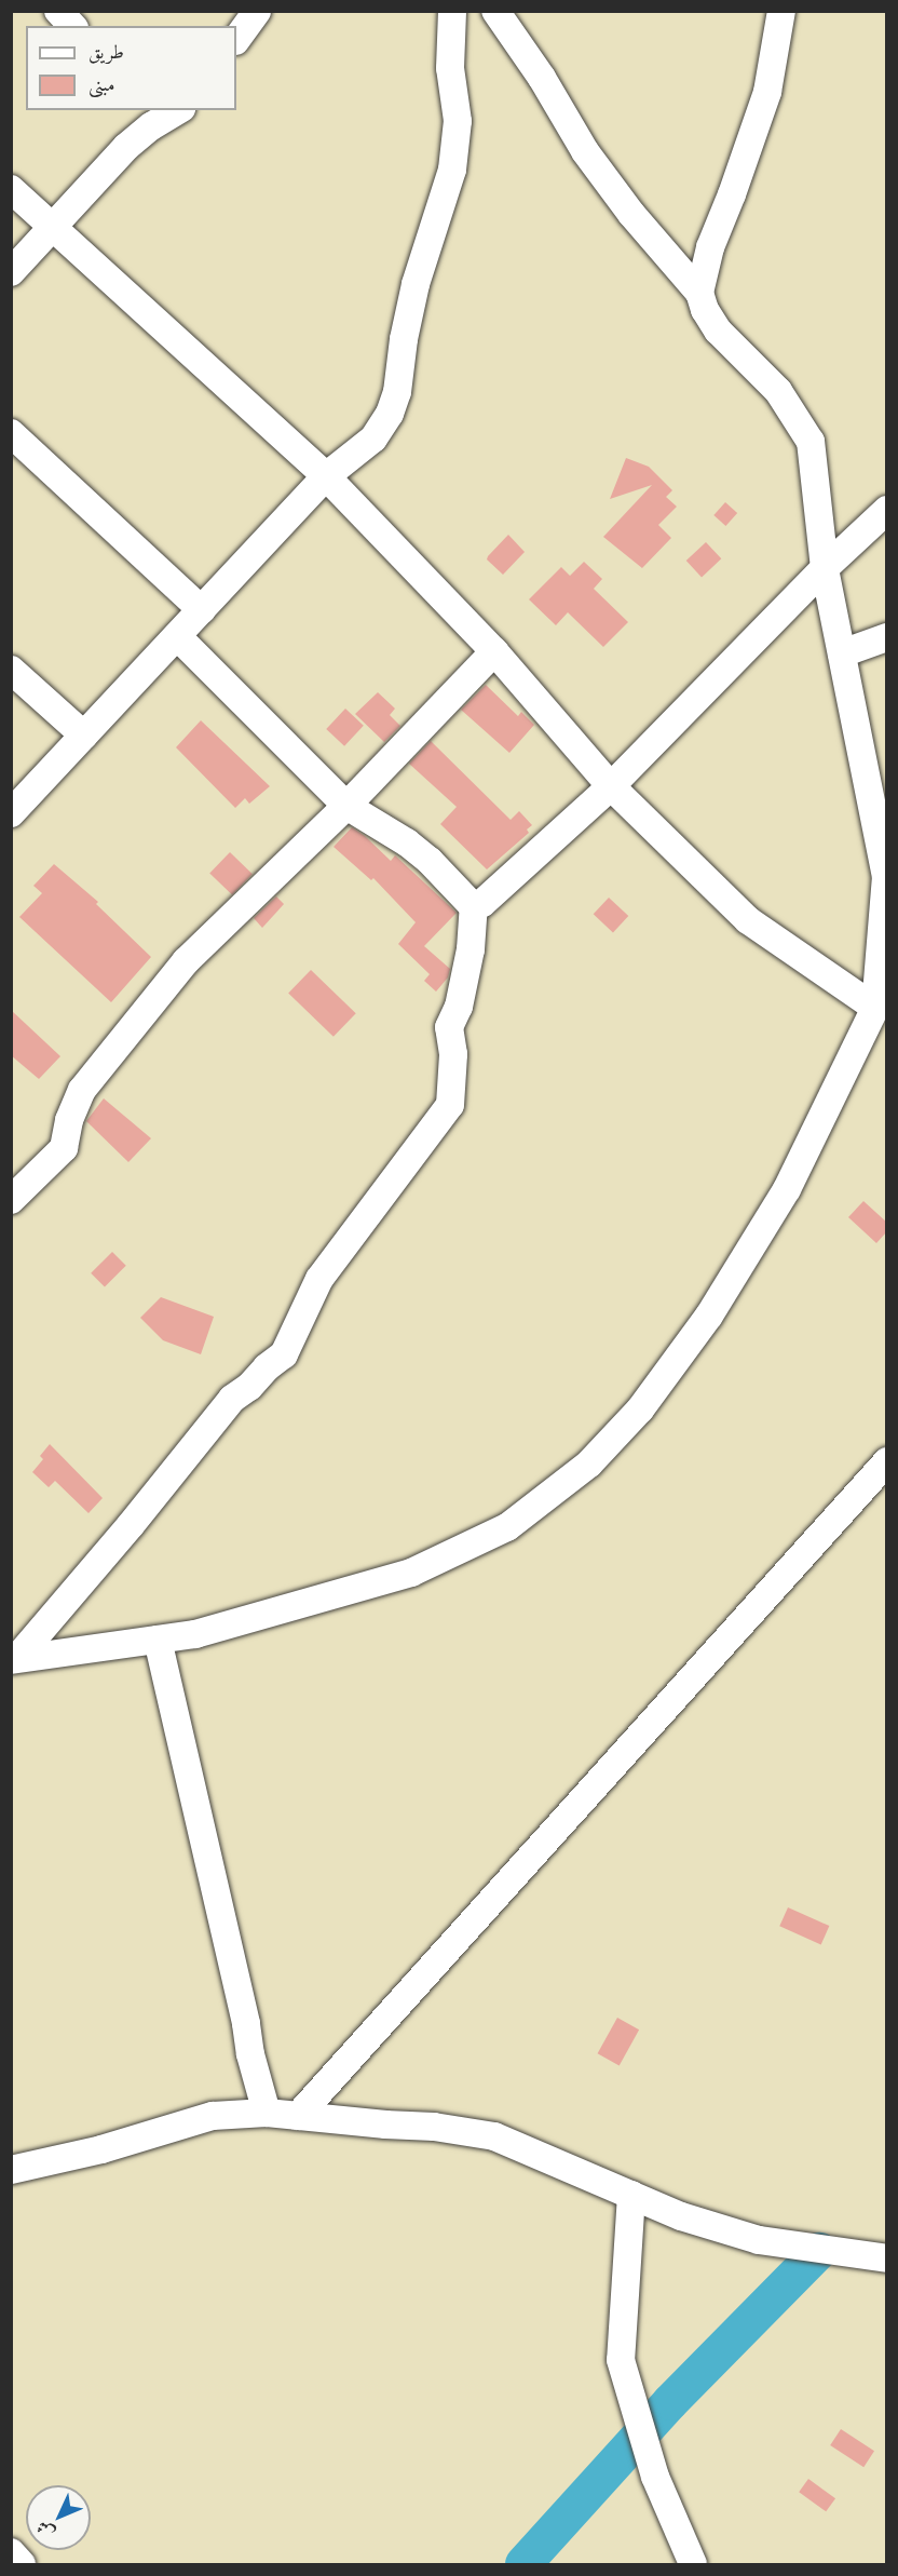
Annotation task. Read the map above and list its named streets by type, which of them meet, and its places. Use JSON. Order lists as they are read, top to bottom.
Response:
{
  "legend": ["طريق", "مبنى"],
  "north": "bottom left"
}
